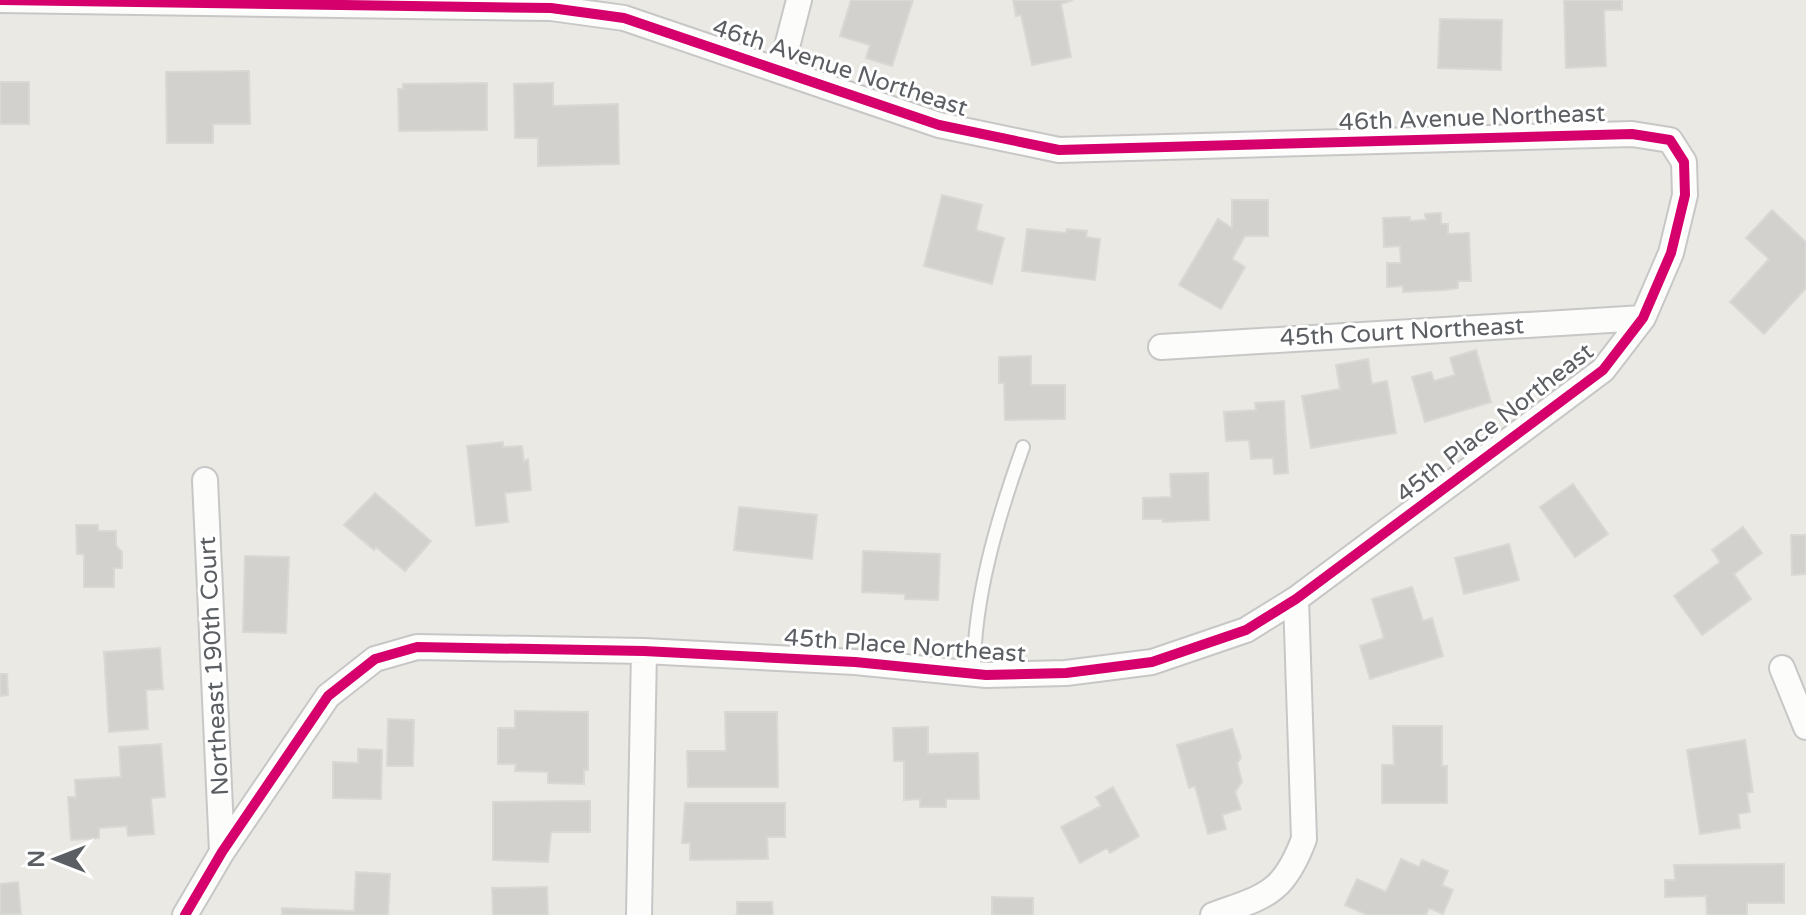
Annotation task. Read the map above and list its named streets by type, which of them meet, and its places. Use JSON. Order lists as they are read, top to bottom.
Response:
{
  "streets": {
    "street": [
      "46th Avenue Northeast",
      "45th Court Northeast",
      "45th Place Northeast",
      "Northeast 190th Court"
    ]
  },
  "crossings": [
    ["46th Avenue Northeast", "45th Place Northeast"],
    ["45th Court Northeast", "45th Place Northeast"],
    ["45th Place Northeast", "Northeast 190th Court"]
  ],
  "north": "left"
}
